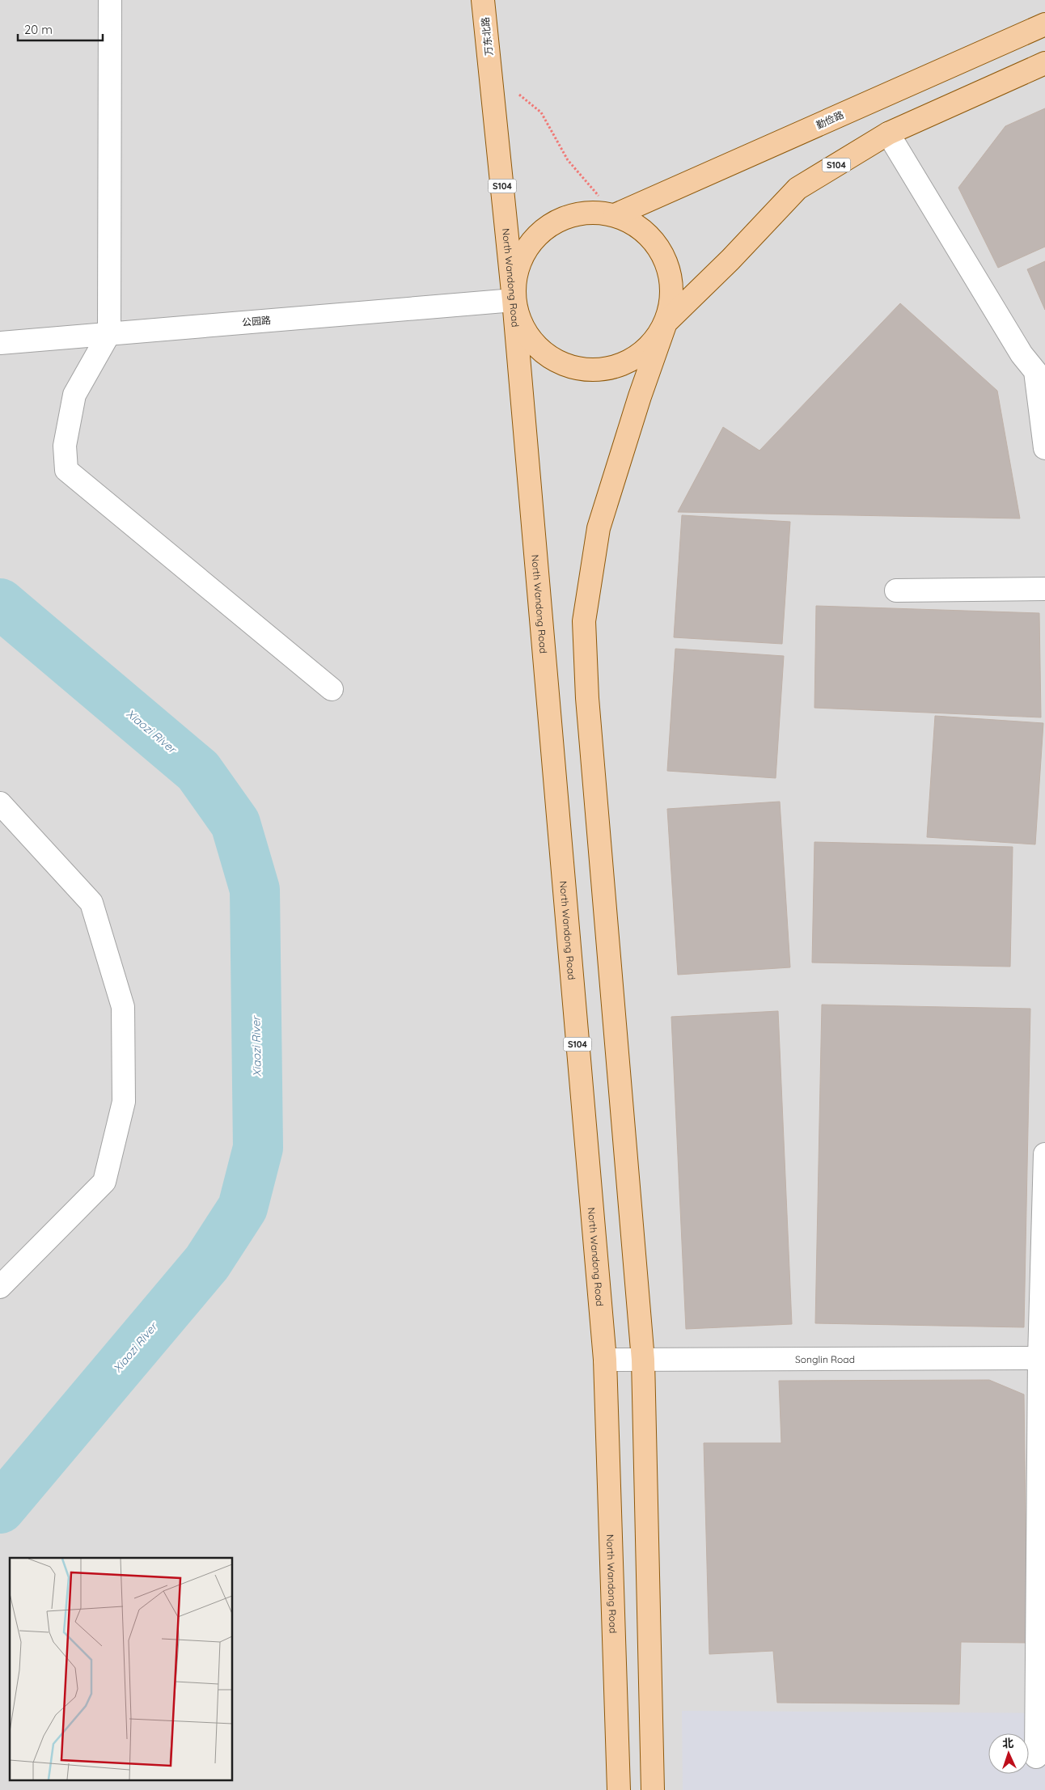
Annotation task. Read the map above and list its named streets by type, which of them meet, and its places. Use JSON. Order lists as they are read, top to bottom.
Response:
{
  "streets": {
    "main road": [
      "万东北路",
      "勤俭路",
      "S104",
      "North Wandong Road"
    ],
    "street": ["公园路", "Songlin Road"]
  },
  "crossings": [
    ["万东北路", "North Wandong Road"],
    ["S104", "Songlin Road"],
    ["North Wandong Road", "公园路"],
    ["North Wandong Road", "Songlin Road"]
  ],
  "water": ["Xiaozi River"],
  "scale_bar": "20 m",
  "north": "top"
}
